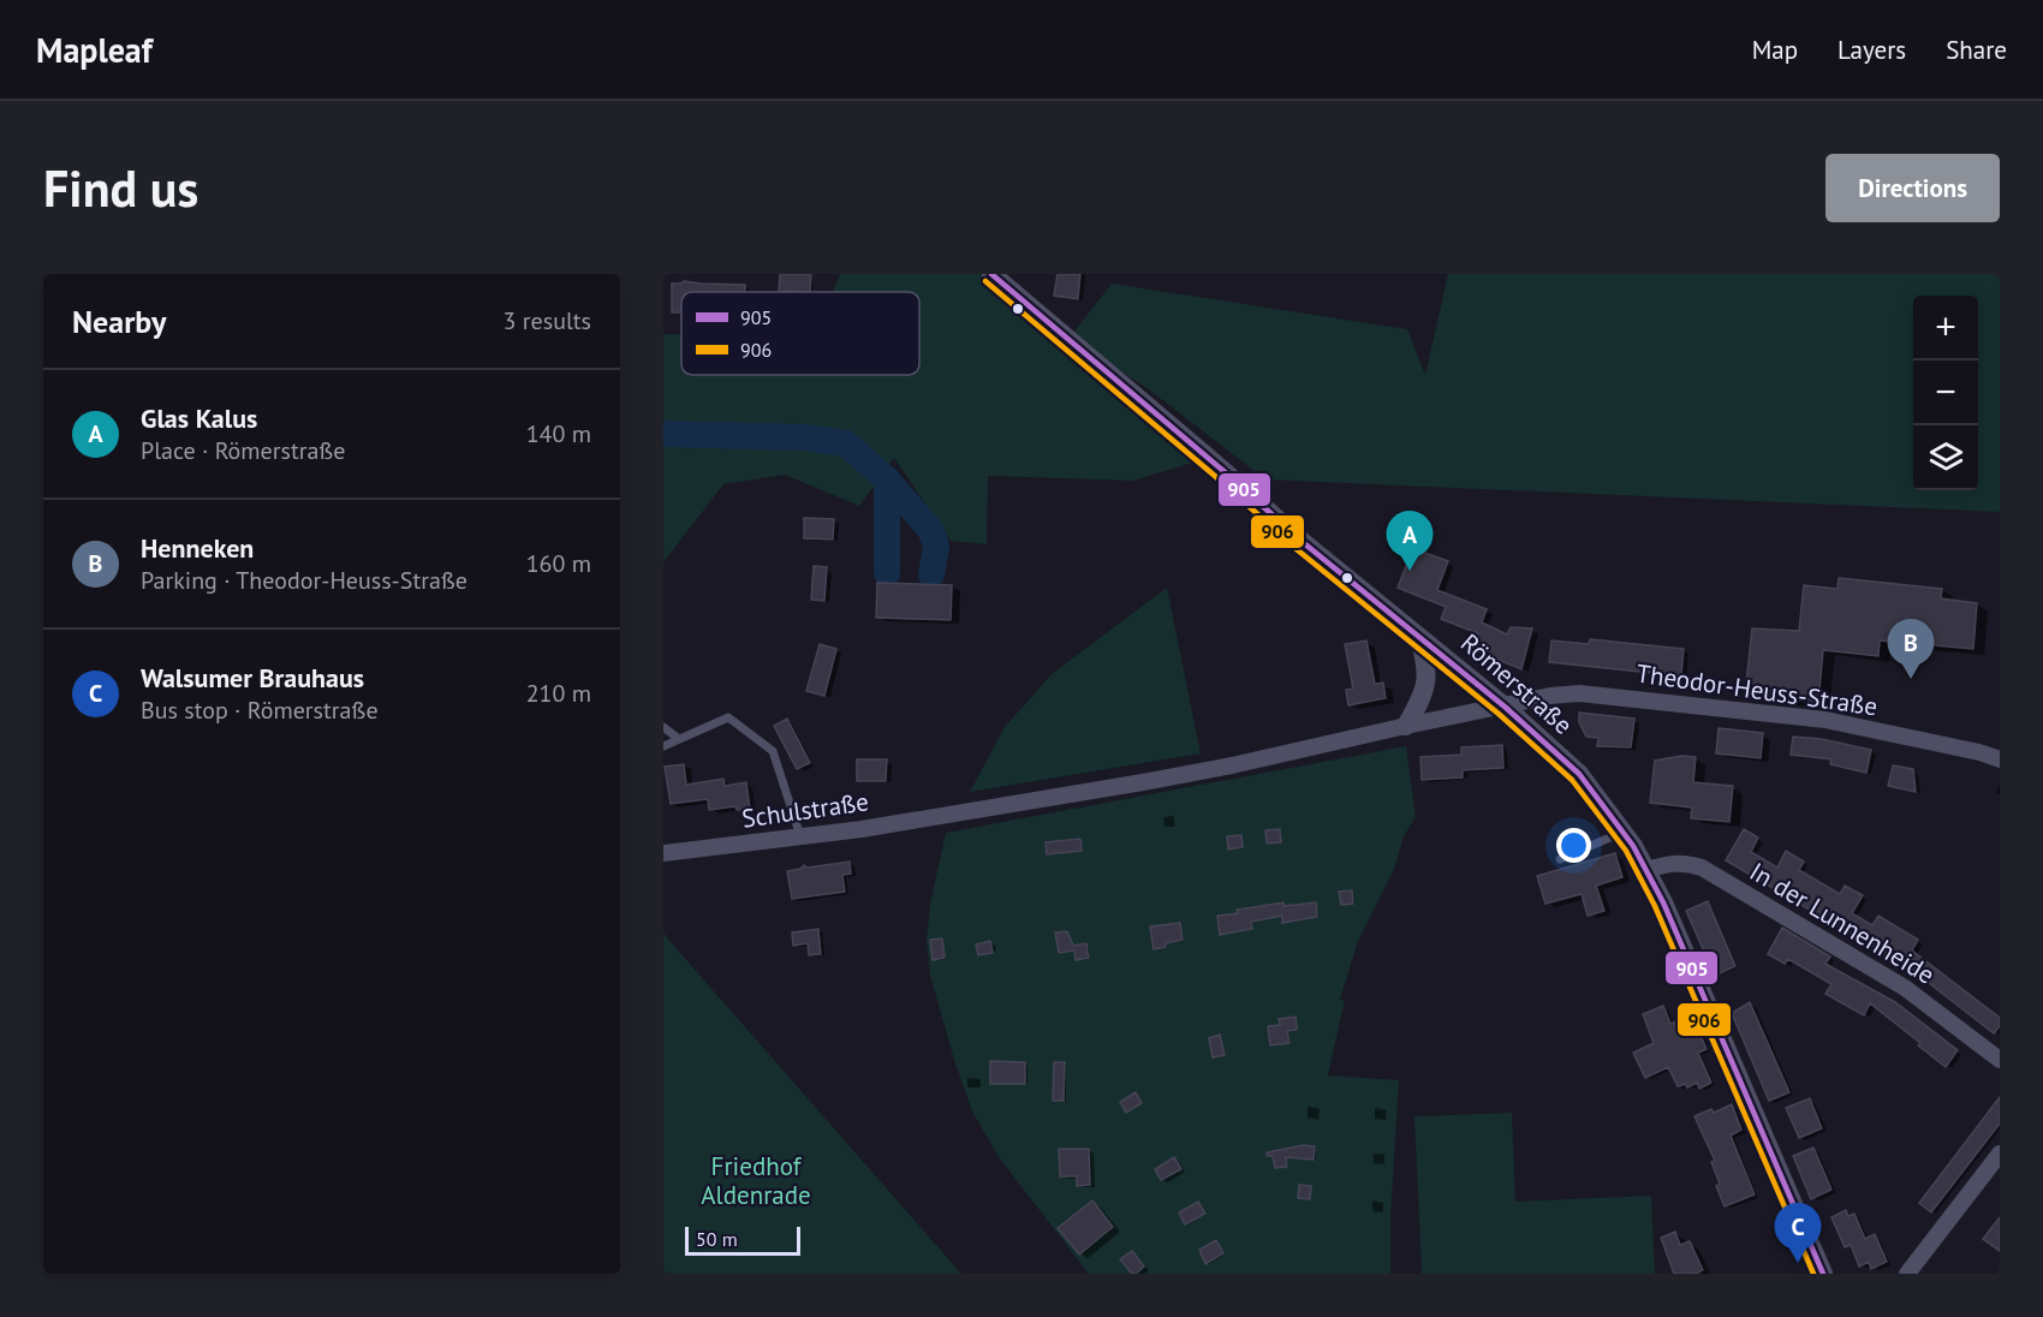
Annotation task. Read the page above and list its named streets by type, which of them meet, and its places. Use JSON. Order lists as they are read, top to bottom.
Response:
{
  "streets": {
    "street": [
      "Römerstraße",
      "Theodor-Heuss-Straße",
      "Schulstraße",
      "In der Lunnenheide"
    ]
  },
  "crossings": [
    ["Römerstraße", "Theodor-Heuss-Straße"],
    ["Römerstraße", "Schulstraße"],
    ["Römerstraße", "In der Lunnenheide"],
    ["Theodor-Heuss-Straße", "Schulstraße"]
  ],
  "parks": ["Friedhof Aldenrade"],
  "lines": ["transit line 905", "transit line 906"],
  "legend": ["905", "906"],
  "scale_bar": "50 m",
  "page": {
    "header": "Mapleaf",
    "nav": ["Map", "Layers", "Share"],
    "buttons": "Directions",
    "title": "Find us",
    "heading": ["Nearby", "3 results"],
    "map_buttons": ["+", "−"],
    "list": [
      {
        "mark": "A",
        "name": "Glas Kalus",
        "note": "Place · Römerstraße",
        "value": "140 m"
      },
      {
        "mark": "B",
        "name": "Henneken",
        "note": "Parking · Theodor-Heuss-Straße",
        "value": "160 m"
      },
      {
        "mark": "C",
        "name": "Walsumer Brauhaus",
        "note": "Bus stop · Römerstraße",
        "value": "210 m"
      }
    ],
    "pins": ["A", "B", "C"],
    "scale": "50 m"
  }
}
